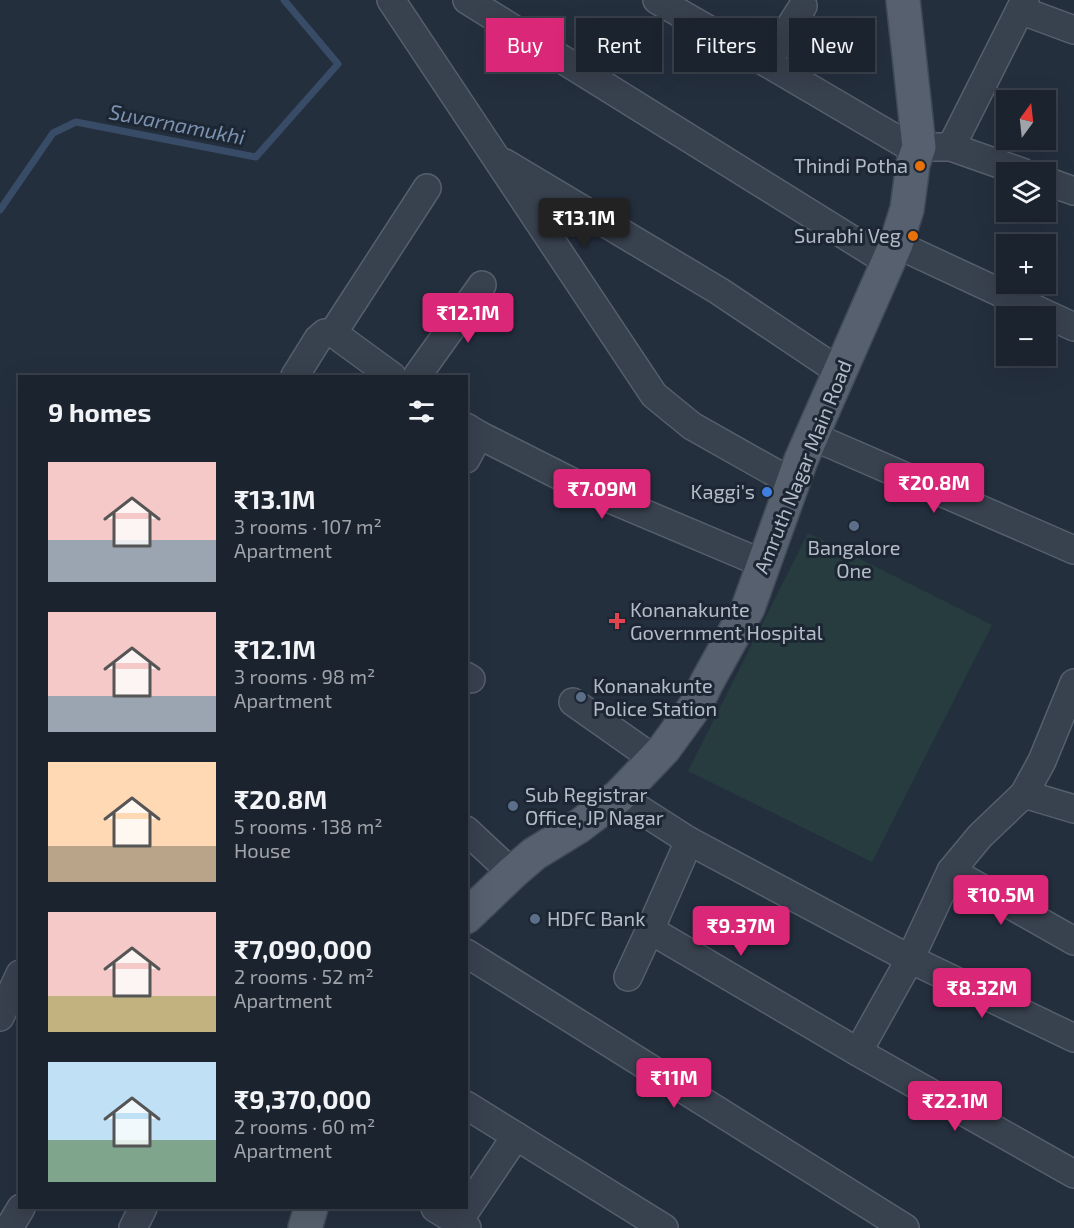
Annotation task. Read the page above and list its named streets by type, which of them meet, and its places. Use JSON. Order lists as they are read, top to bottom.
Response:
{
  "streets": {
    "main road": ["Amruth Nagar Main Road"]
  },
  "water": ["Suvarnamukhi"],
  "places": {
    "other": [
      "Thindi Potha",
      "Surabhi Veg",
      "Kaggi's",
      "Bangalore One",
      "Konanakunte Police Station",
      "Sub Registrar Office, JP Nagar",
      "HDFC Bank"
    ],
    "health": ["Konanakunte Government Hospital"]
  },
  "north": "top",
  "page": {
    "chip": [
      "Buy",
      "Rent",
      "Filters",
      "New"
    ],
    "map_buttons": ["+", "−"],
    "price": [
      "₹13.1M",
      "₹12.1M",
      "₹20.8M",
      "₹7.09M",
      "₹10.5M",
      "₹9.37M",
      "₹8.32M",
      "₹11M",
      "₹22.1M"
    ],
    "heading": "9 homes",
    "list": [
      {
        "name": "₹13.1M",
        "note": "3 rooms · 107 m² · Apartment"
      },
      {
        "name": "₹12.1M",
        "note": "3 rooms · 98 m² · Apartment"
      },
      {
        "name": "₹20.8M",
        "note": "5 rooms · 138 m² · House"
      },
      {
        "name": "₹7,090,000",
        "note": "2 rooms · 52 m² · Apartment"
      },
      {
        "name": "₹9,370,000",
        "note": "2 rooms · 60 m² · Apartment"
      }
    ]
  }
}
